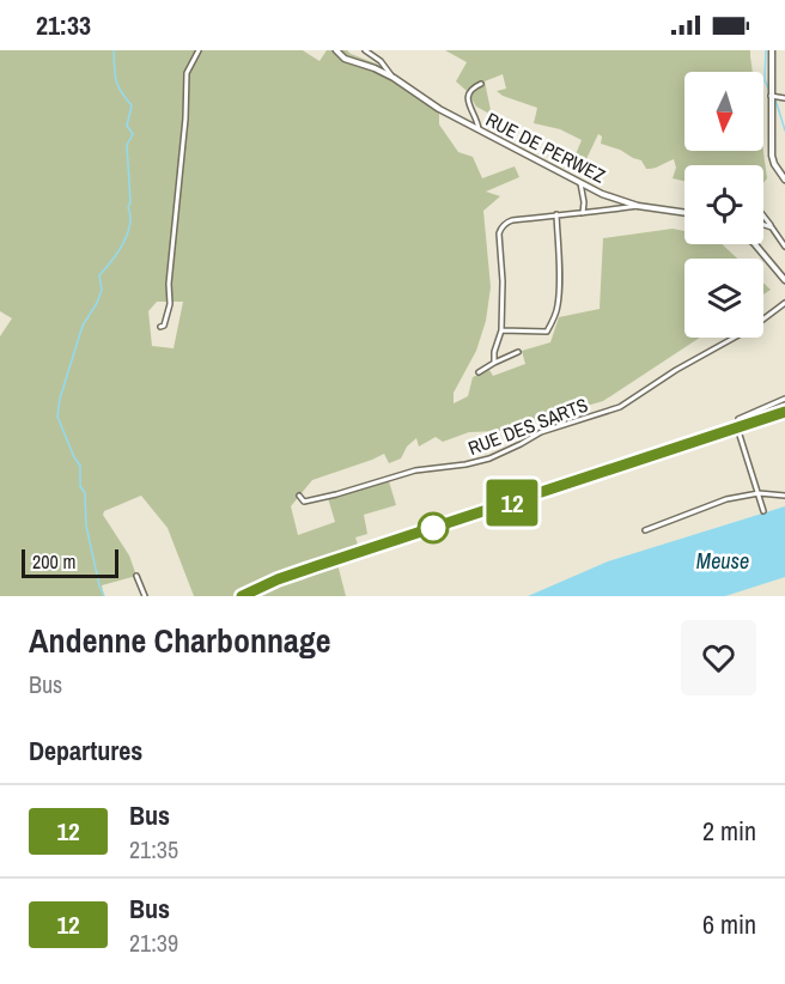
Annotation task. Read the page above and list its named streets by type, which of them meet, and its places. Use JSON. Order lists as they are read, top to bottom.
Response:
{
  "streets": {
    "street": ["RUE DE PERWEZ", "RUE DES SARTS"]
  },
  "water": ["Meuse"],
  "lines": ["bus line 12"],
  "scale_bar": "200 m",
  "north": "bottom",
  "page": {
    "status": "21:33",
    "on_map": "12",
    "scale": "200 m",
    "heading": [
      ["Andenne Charbonnage", "Bus"],
      "Departures"
    ],
    "list": [
      {
        "mark": "12",
        "name": "Bus",
        "note": "21:35",
        "value": "2 min"
      },
      {
        "mark": "12",
        "name": "Bus",
        "note": "21:39",
        "value": "6 min"
      }
    ]
  }
}
